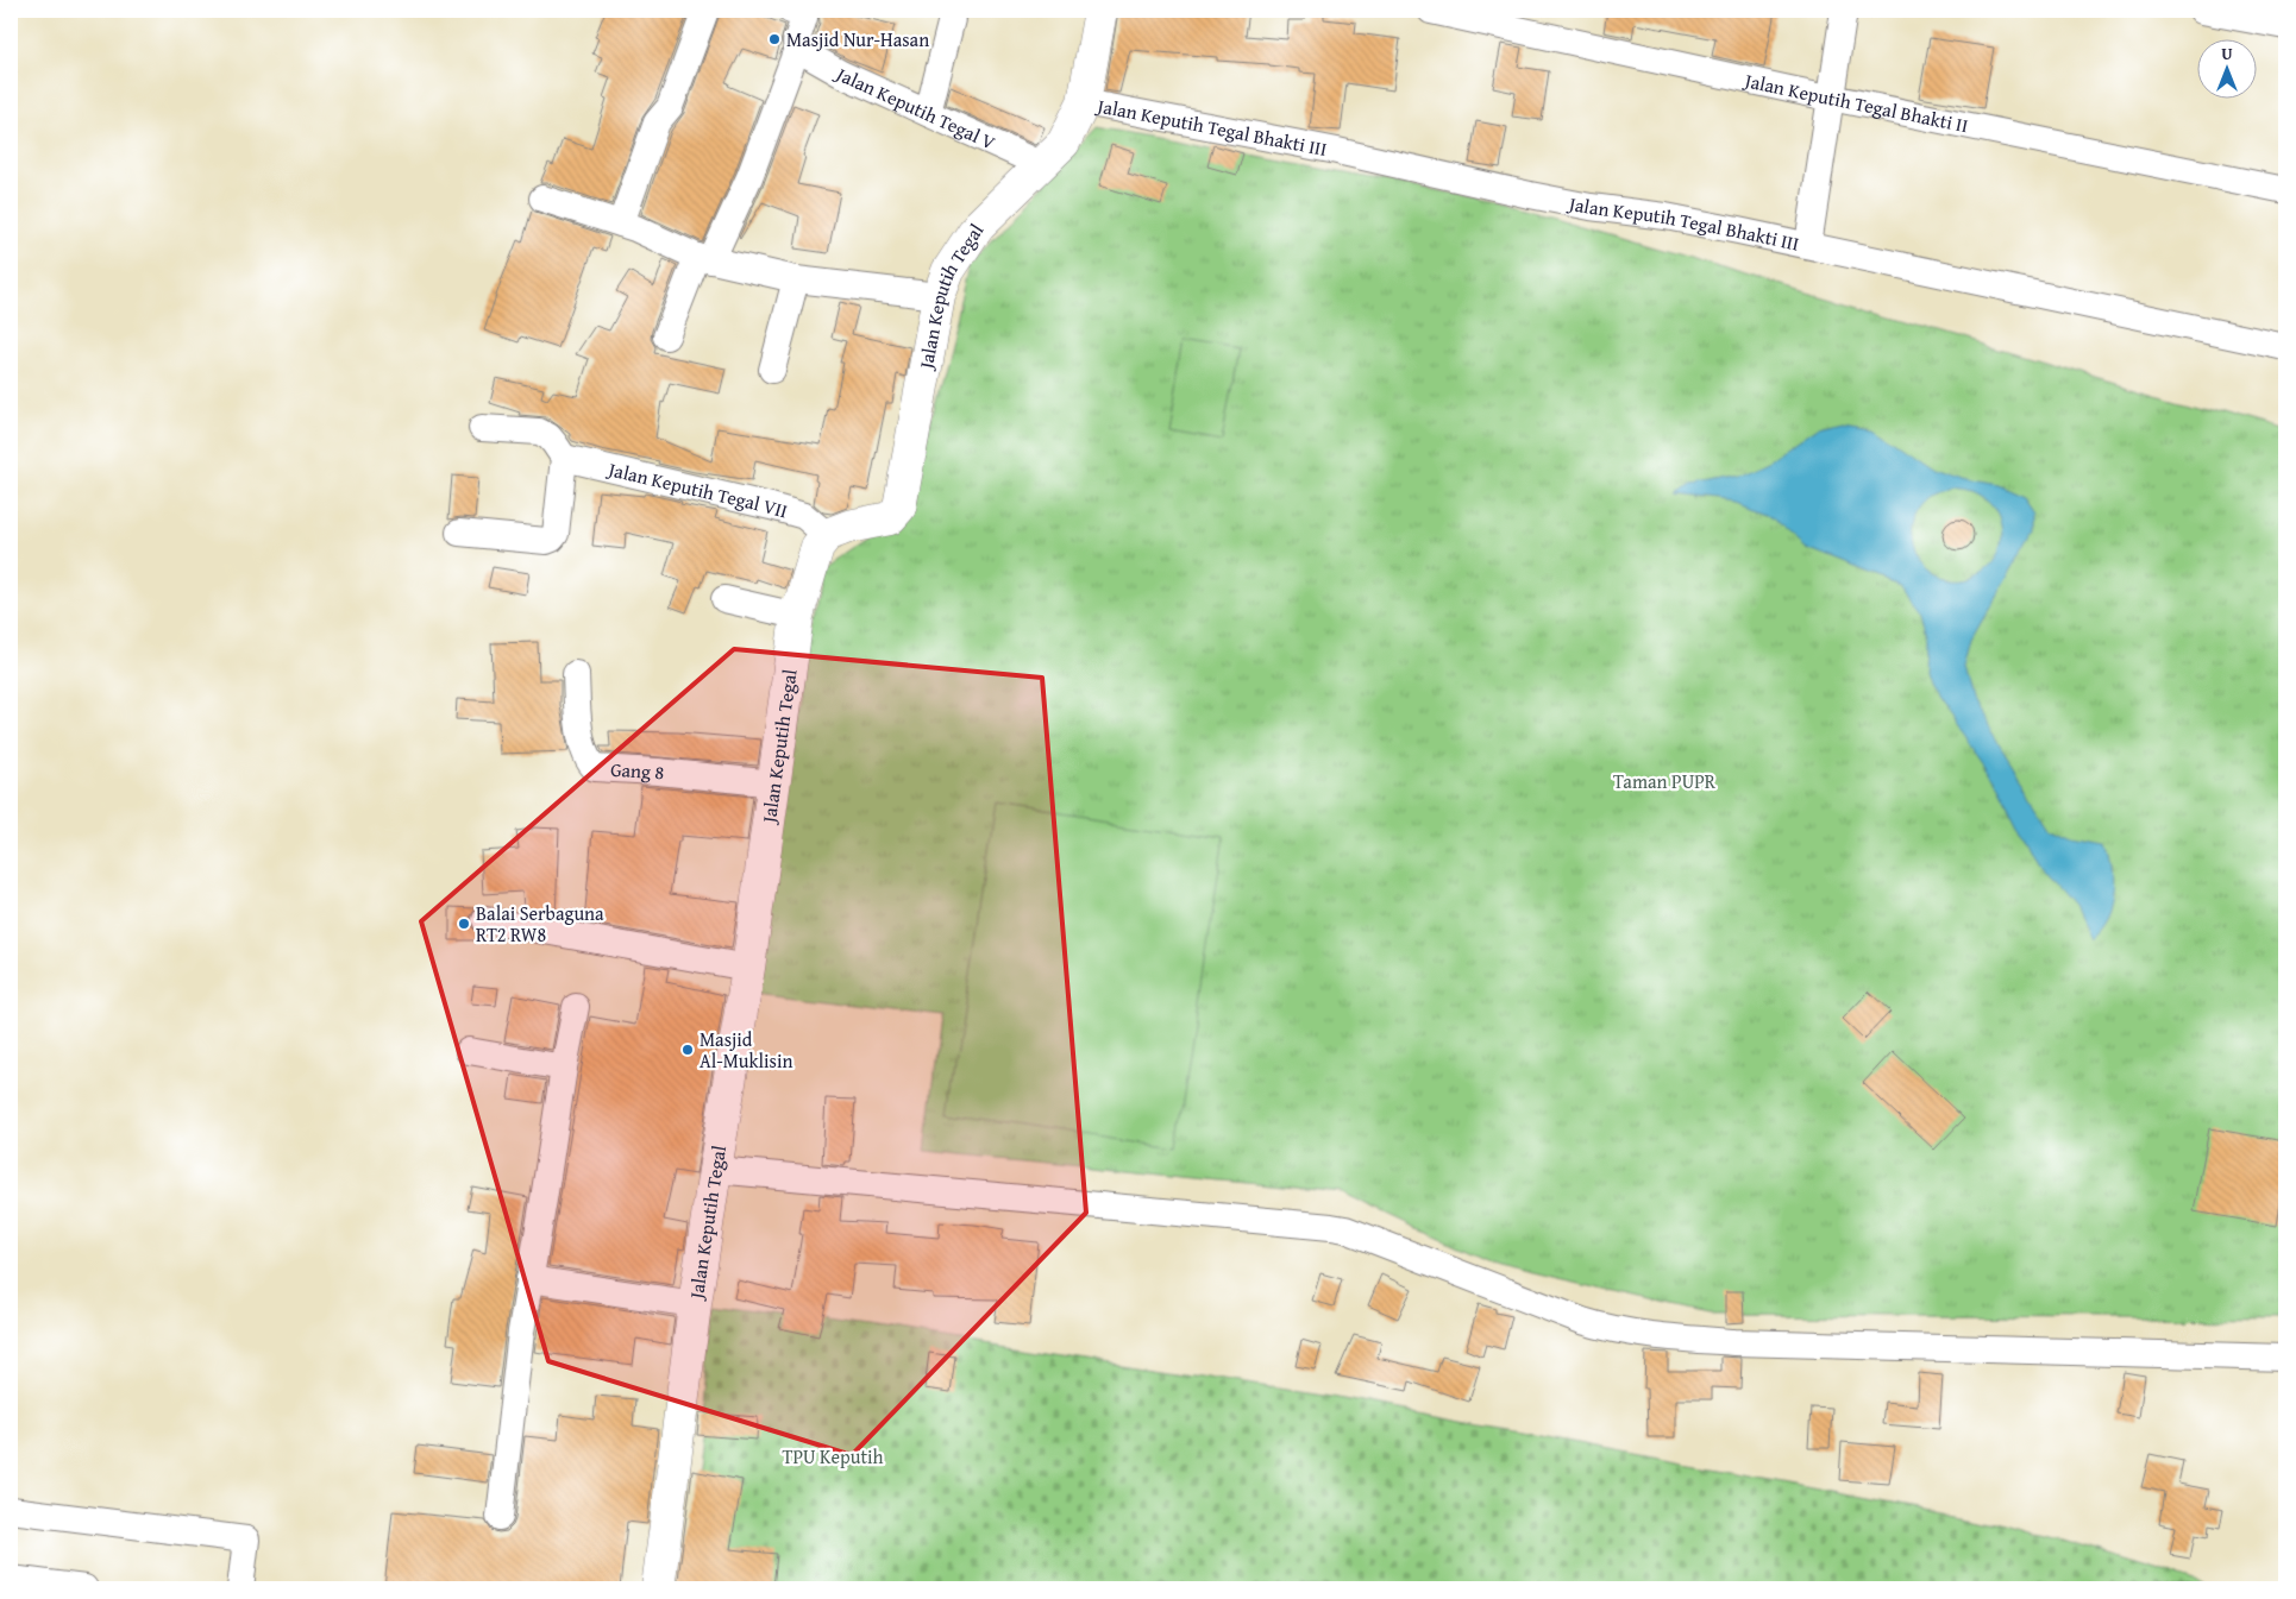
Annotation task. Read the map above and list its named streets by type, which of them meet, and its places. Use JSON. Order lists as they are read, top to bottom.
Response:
{
  "streets": {
    "main road": ["Jalan Keputih Tegal"],
    "street": [
      "Jalan Keputih Tegal Bhakti II",
      "Jalan Keputih Tegal V",
      "Jalan Keputih Tegal Bhakti III",
      "Jalan Keputih Tegal VII",
      "Gang 8"
    ]
  },
  "crossings": [
    ["Jalan Keputih Tegal V", "Jalan Keputih Tegal"],
    ["Jalan Keputih Tegal Bhakti III", "Jalan Keputih Tegal"],
    ["Jalan Keputih Tegal", "Jalan Keputih Tegal VII"],
    ["Jalan Keputih Tegal", "Gang 8"]
  ],
  "parks": ["Taman PUPR", "TPU Keputih"],
  "places": ["Masjid Nur-Hasan", "Balai Serbaguna RT2 RW8", "Masjid Al-Muklisin"],
  "north": "top"
}
